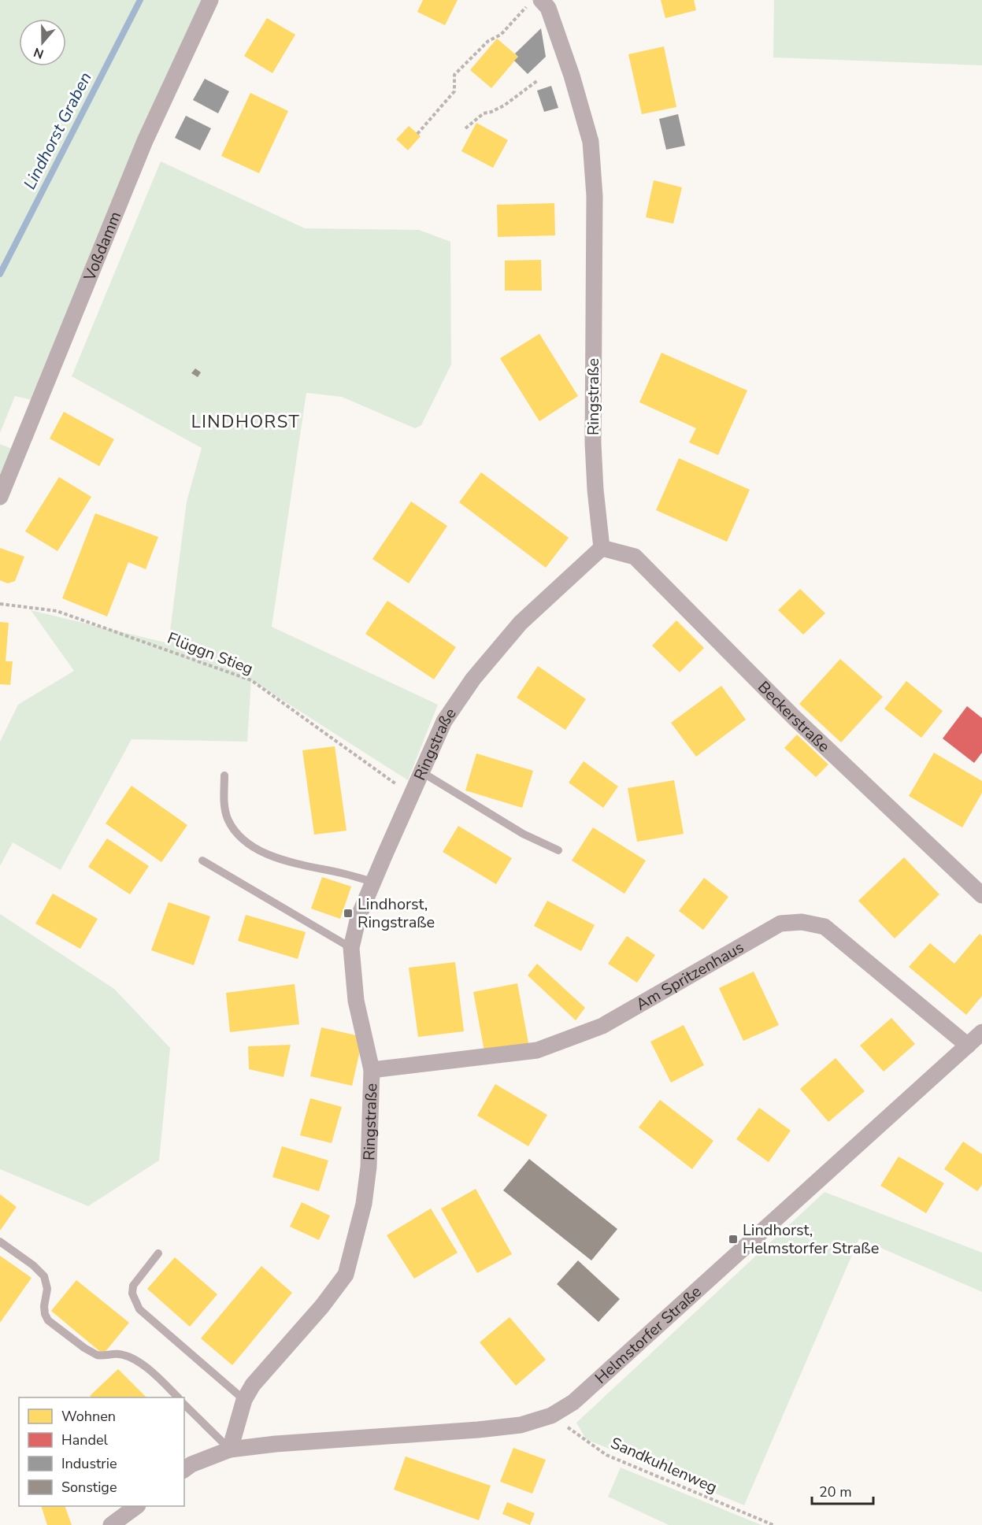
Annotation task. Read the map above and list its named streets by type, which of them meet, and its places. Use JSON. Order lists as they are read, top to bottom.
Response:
{
  "streets": {
    "street": [
      "Voßdamm",
      "Ringstraße",
      "Beckerstraße",
      "Am Spritzenhaus",
      "Helmstorfer Straße"
    ],
    "path": ["Flüggn Stieg", "Sandkuhlenweg"]
  },
  "crossings": [
    ["Ringstraße", "Flüggn Stieg"],
    ["Ringstraße", "Beckerstraße"],
    ["Ringstraße", "Am Spritzenhaus"],
    ["Ringstraße", "Helmstorfer Straße"],
    ["Am Spritzenhaus", "Helmstorfer Straße"],
    ["Helmstorfer Straße", "Sandkuhlenweg"]
  ],
  "districts": ["LINDHORST"],
  "water": ["Lindhorst Graben"],
  "places": {
    "transit": ["Lindhorst, Ringstraße", "Lindhorst, Helmstorfer Straße"]
  },
  "legend": [
    "Wohnen",
    "Handel",
    "Industrie",
    "Sonstige"
  ],
  "scale_bar": "20 m",
  "north": "bottom"
}
